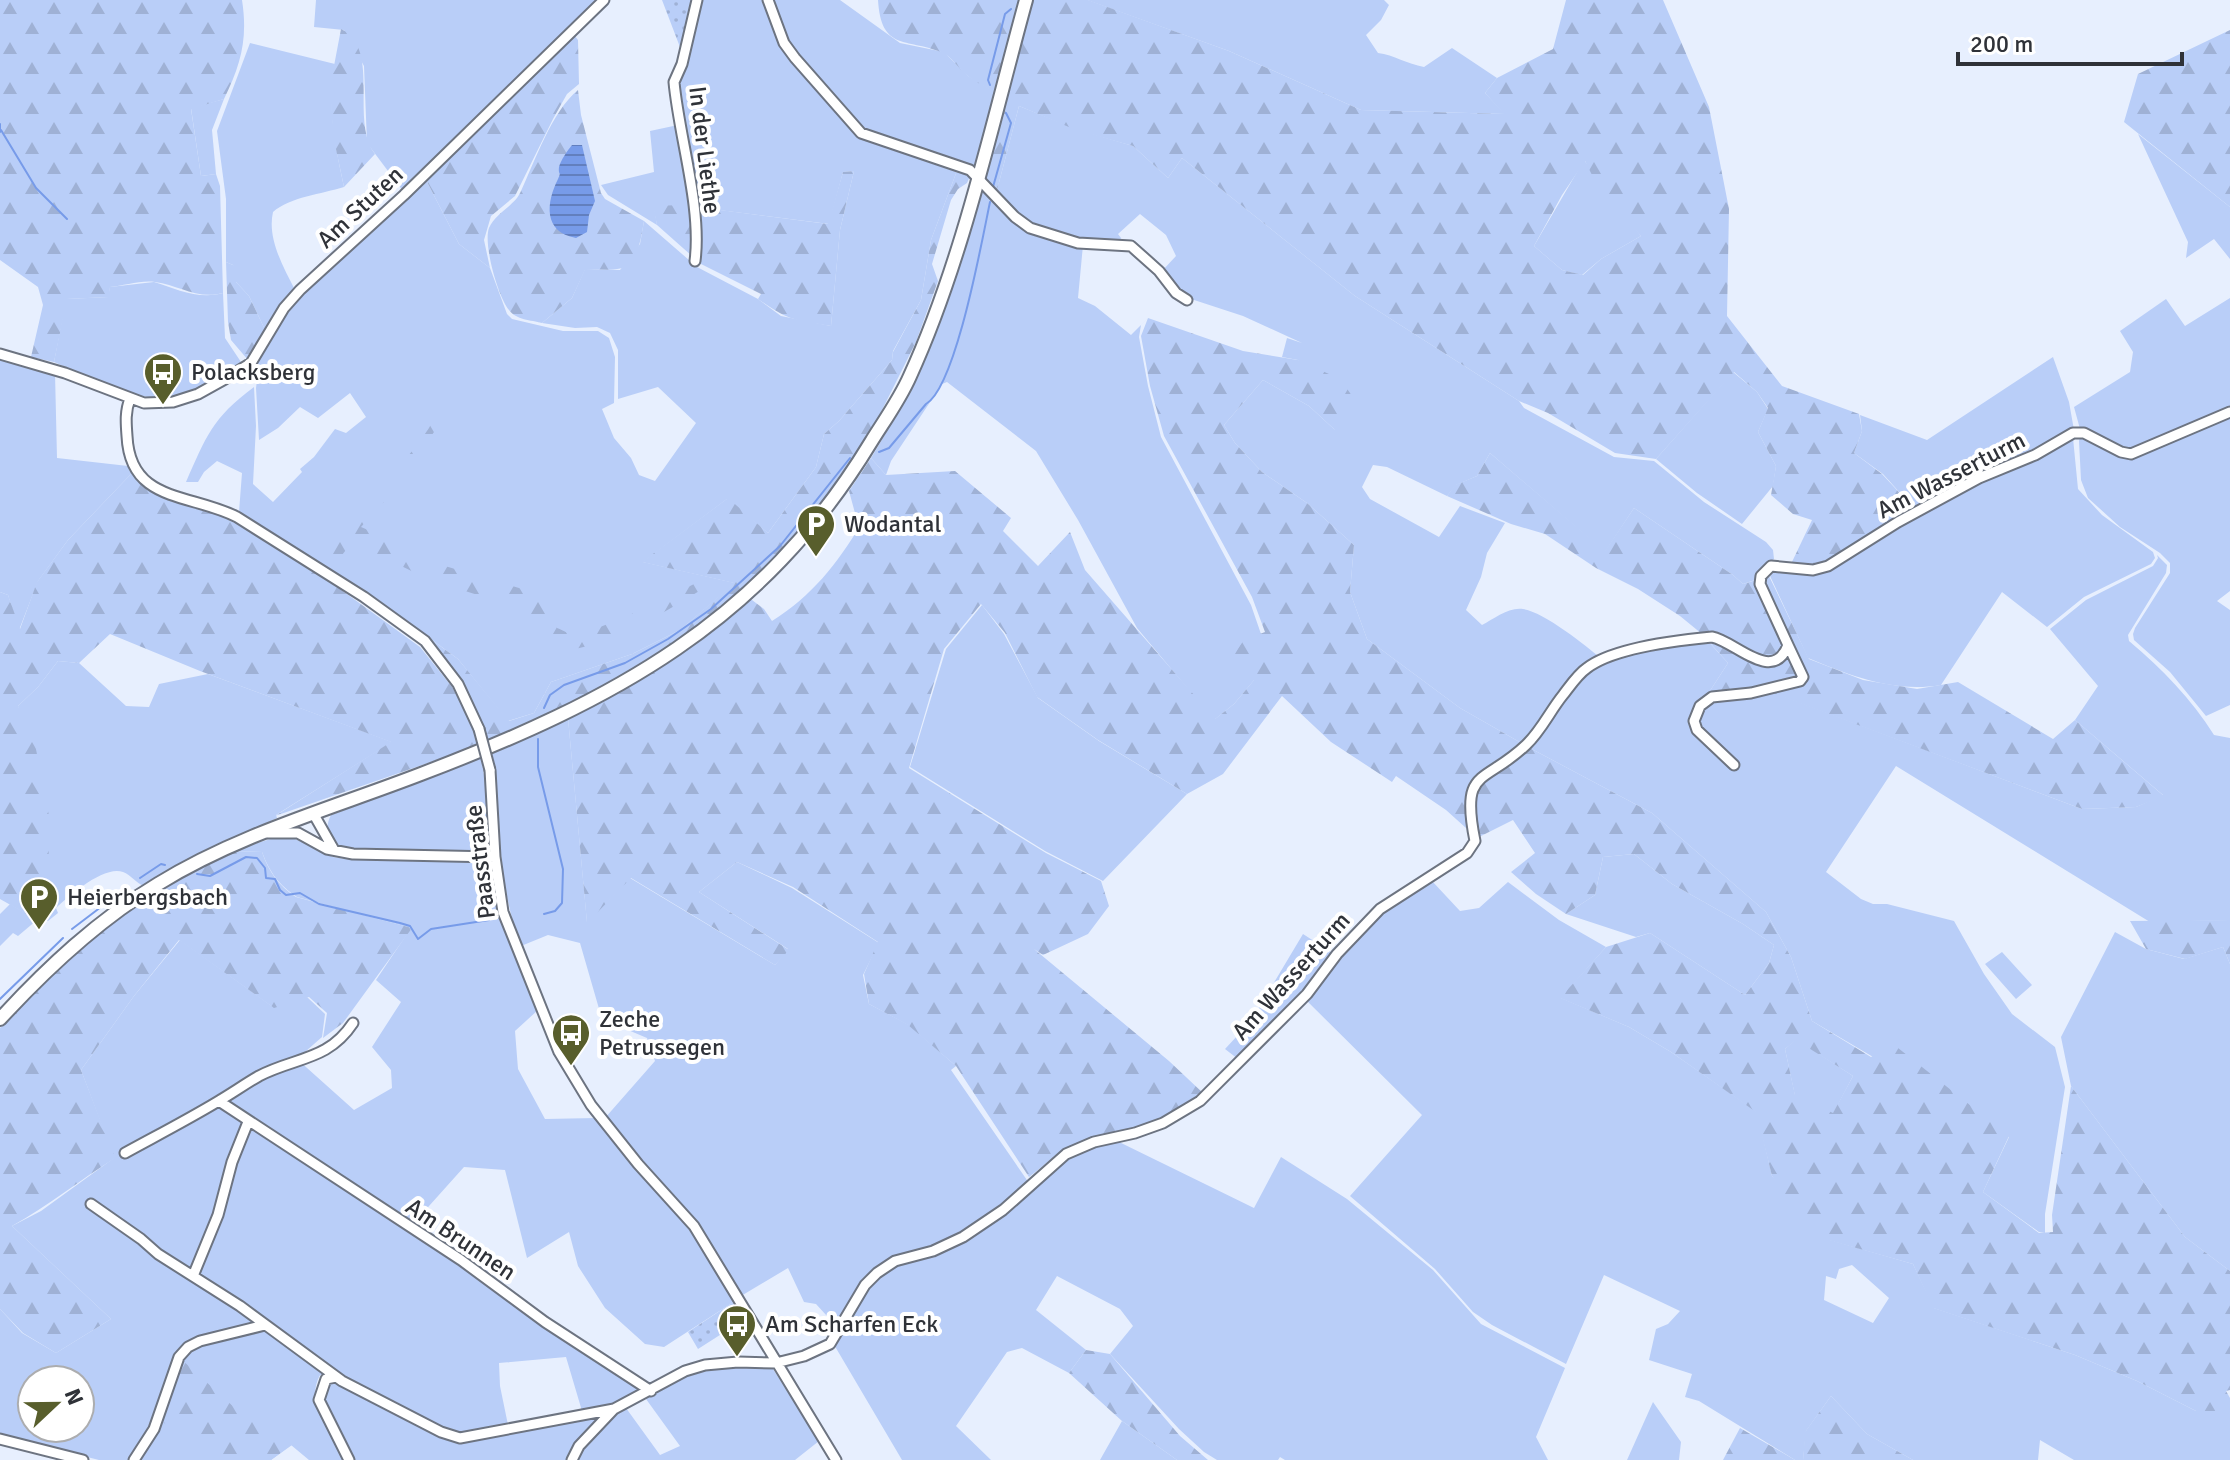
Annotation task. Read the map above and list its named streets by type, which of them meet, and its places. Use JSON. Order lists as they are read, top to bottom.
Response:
{
  "streets": {
    "street": [
      "In der Liethe",
      "Am Stuten",
      "Am Wasserturm",
      "Paasstraße",
      "Am Brunnen"
    ]
  },
  "crossings": [
    ["Am Stuten", "Paasstraße"],
    ["Am Wasserturm", "Paasstraße"]
  ],
  "places": {
    "bus stop": ["Polacksberg", "Zeche Petrussegen", "Am Scharfen Eck"],
    "parking": ["Wodantal", "Heierbergsbach"]
  },
  "scale_bar": "200 m",
  "north": "right"
}
